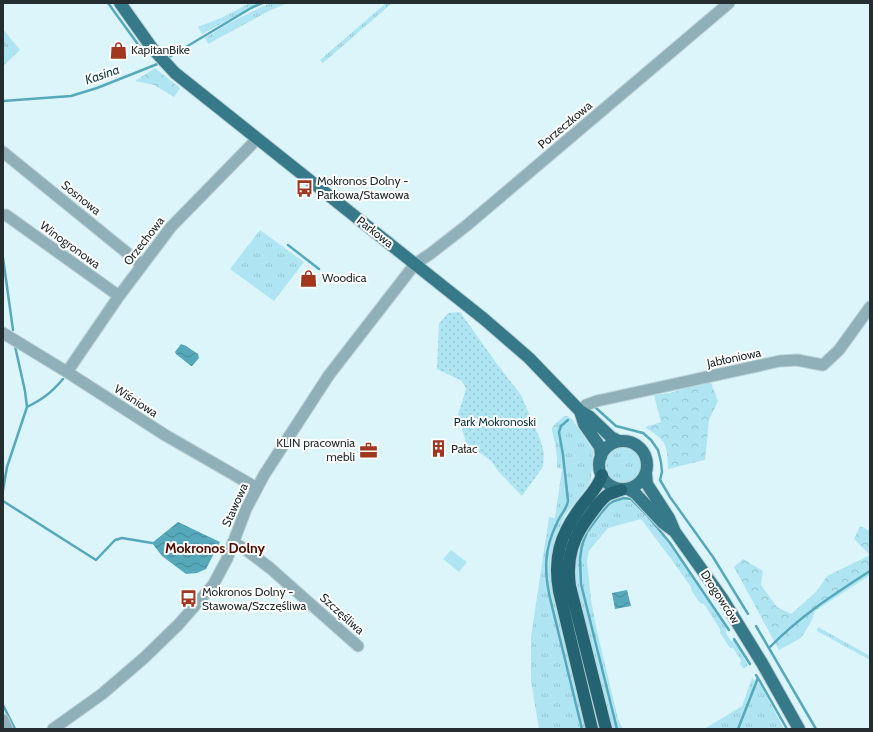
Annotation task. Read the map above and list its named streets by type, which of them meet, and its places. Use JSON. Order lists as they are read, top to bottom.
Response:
{
  "streets": {
    "main road": ["Parkowa", "Drogowców"],
    "street": [
      "Porzeczkowa",
      "Sosnowa",
      "Orzechowa",
      "Winogronowa",
      "Jabłoniowa",
      "Wiśniowa",
      "Stawowa",
      "Szczęśliwa"
    ]
  },
  "crossings": [
    ["Porzeczkowa", "Parkowa"],
    ["Porzeczkowa", "Stawowa"],
    ["Sosnowa", "Orzechowa"],
    ["Parkowa", "Orzechowa"],
    ["Parkowa", "Jabłoniowa"],
    ["Parkowa", "Stawowa"],
    ["Parkowa", "Drogowców"],
    ["Orzechowa", "Winogronowa"],
    ["Orzechowa", "Wiśniowa"],
    ["Wiśniowa", "Stawowa"],
    ["Stawowa", "Szczęśliwa"]
  ],
  "districts": ["Mokronos Dolny"],
  "water": ["Kasina"],
  "parks": ["Park Mokronoski"],
  "places": {
    "shop": ["KapitanBike", "Woodica"],
    "bus stop": ["Mokronos Dolny - Parkowa/Stawowa", "Mokronos Dolny - Stawowa/Szczęśliwa"],
    "building": ["Pałac"],
    "office": ["KLIN pracownia mebli"]
  }
}
